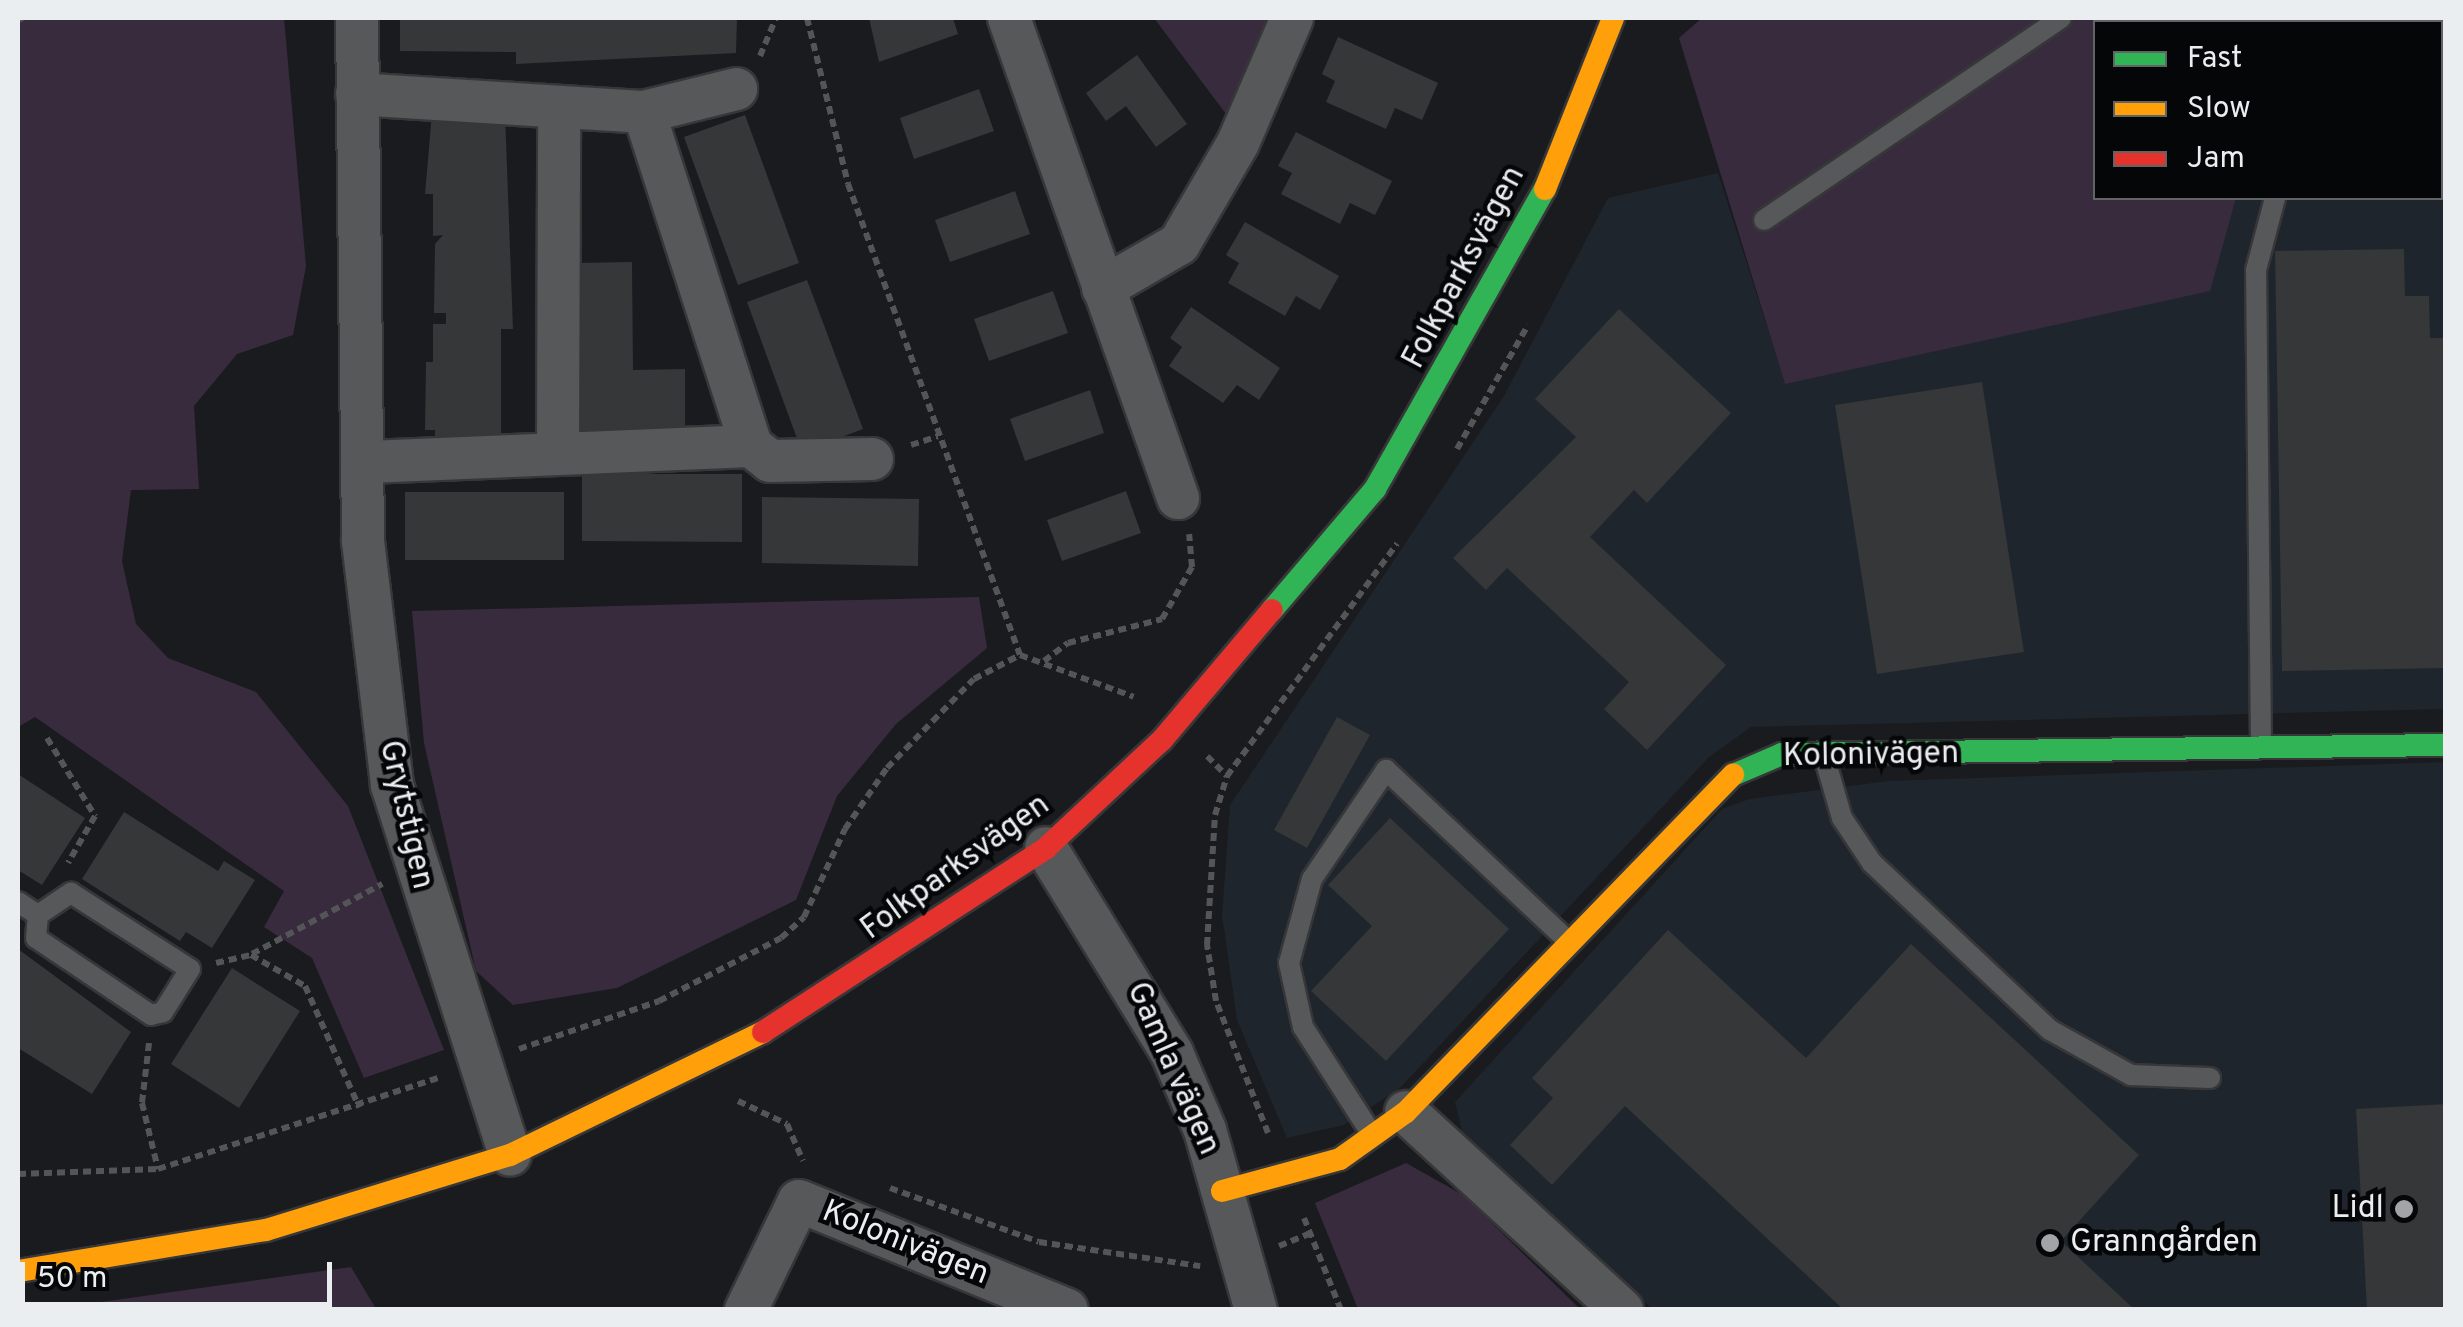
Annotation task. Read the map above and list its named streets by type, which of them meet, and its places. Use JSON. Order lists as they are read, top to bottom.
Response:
{
  "streets": {
    "main road": ["Folkparksvägen", "Kolonivägen"],
    "street": ["Grytstigen", "Gamla vägen"]
  },
  "crossings": [
    ["Folkparksvägen", "Grytstigen"],
    ["Folkparksvägen", "Gamla vägen"],
    ["Kolonivägen", "Gamla vägen"]
  ],
  "places": ["Lidl", "Granngården"],
  "legend": ["Fast", "Slow", "Jam"],
  "scale_bar": "50 m"
}
